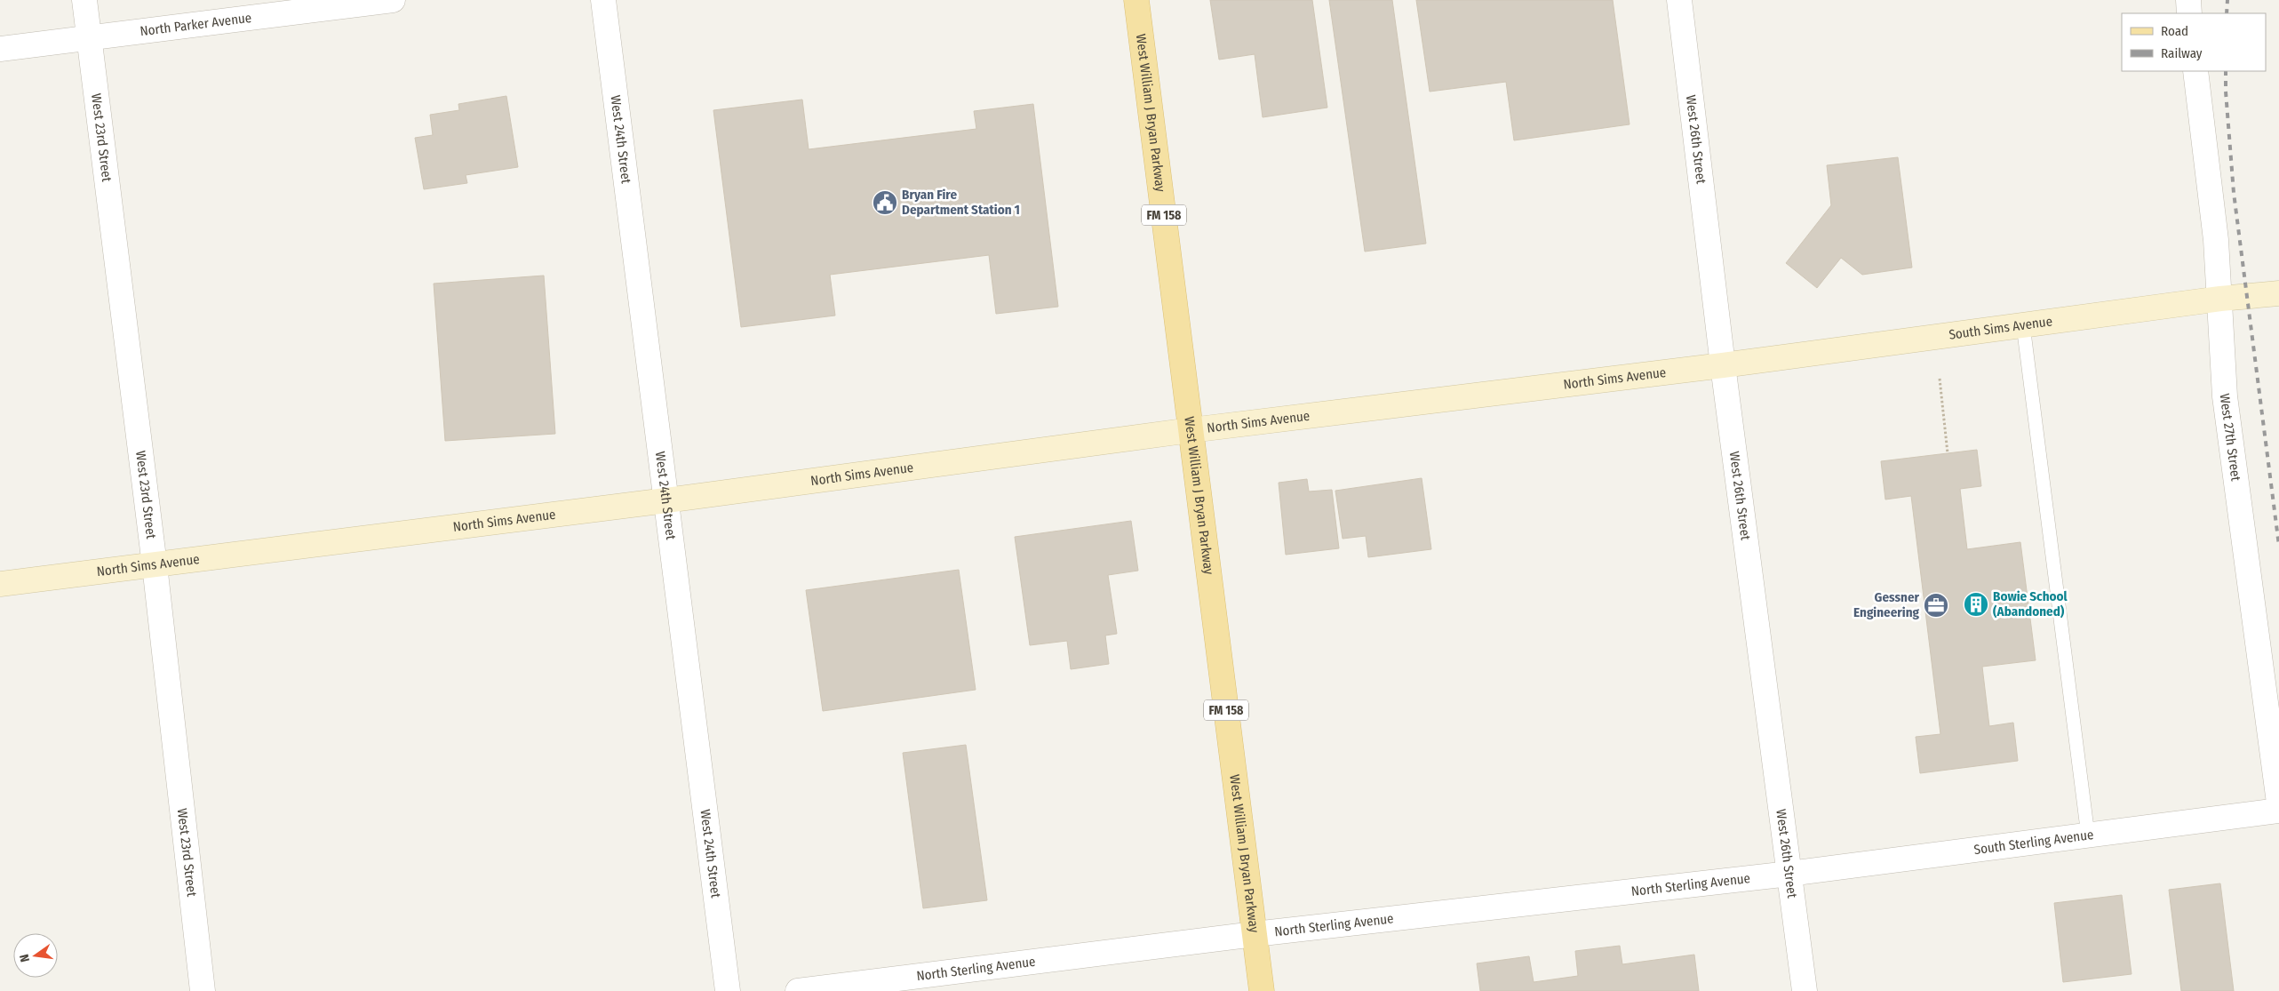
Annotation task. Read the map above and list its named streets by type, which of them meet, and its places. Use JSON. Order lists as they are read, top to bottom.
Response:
{
  "streets": {
    "main road": ["West William J Bryan Parkway", "FM 158"],
    "street": [
      "North Parker Avenue",
      "West 23rd Street",
      "West 24th Street",
      "West 26th Street",
      "South Sims Avenue",
      "North Sims Avenue",
      "West 27th Street",
      "South Sterling Avenue",
      "North Sterling Avenue"
    ]
  },
  "crossings": [
    ["North Parker Avenue", "West 23rd Street"],
    ["West William J Bryan Parkway", "North Sims Avenue"],
    ["West William J Bryan Parkway", "North Sterling Avenue"],
    ["West 23rd Street", "North Sims Avenue"],
    ["West 24th Street", "North Sims Avenue"],
    ["West 26th Street", "South Sims Avenue"],
    ["West 26th Street", "North Sims Avenue"],
    ["West 26th Street", "South Sterling Avenue"],
    ["West 26th Street", "North Sterling Avenue"],
    ["South Sims Avenue", "North Sims Avenue"],
    ["South Sims Avenue", "West 27th Street"],
    ["South Sterling Avenue", "North Sterling Avenue"]
  ],
  "places": {
    "public building": ["Bryan Fire Department Station 1"],
    "building": ["Bowie School (Abandoned)"],
    "office": ["Gessner Engineering"]
  },
  "legend": ["Road", "Railway"],
  "north": "left"
}
